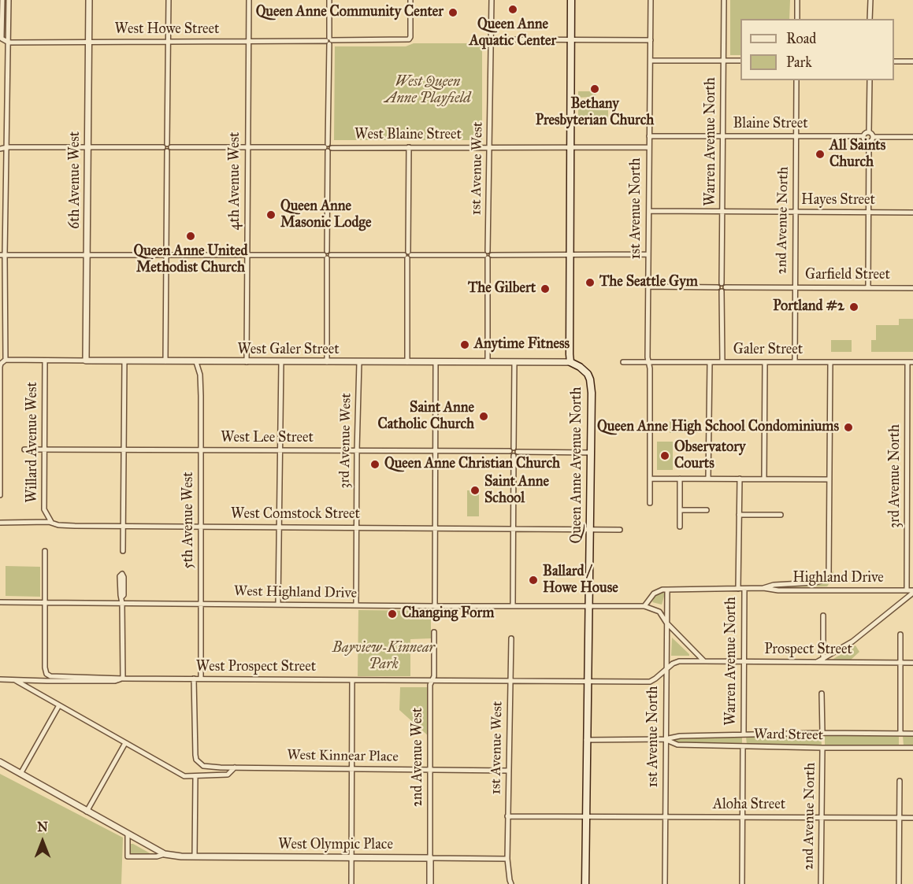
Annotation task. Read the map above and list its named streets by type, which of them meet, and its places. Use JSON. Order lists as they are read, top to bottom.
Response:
{
  "streets": {
    "main road": ["Queen Anne Avenue North"],
    "street": [
      "West Howe Street",
      "Blaine Street",
      "West Blaine Street",
      "Warren Avenue North",
      "1st Avenue West",
      "6th Avenue West",
      "4th Avenue West",
      "Hayes Street",
      "1st Avenue North",
      "2nd Avenue North",
      "Garfield Street",
      "West Galer Street",
      "Galer Street",
      "West Lee Street",
      "3rd Avenue West",
      "Willard Avenue West",
      "3rd Avenue North",
      "West Comstock Street",
      "5th Avenue West",
      "Highland Drive",
      "West Highland Drive",
      "Prospect Street",
      "West Prospect Street",
      "Ward Street",
      "West Kinnear Place",
      "2nd Avenue West",
      "Aloha Street",
      "West Olympic Place"
    ]
  },
  "crossings": [
    ["West Howe Street", "6th Avenue West"],
    ["West Howe Street", "4th Avenue West"],
    ["Blaine Street", "Warren Avenue North"],
    ["Blaine Street", "1st Avenue North"],
    ["Blaine Street", "2nd Avenue North"],
    ["West Blaine Street", "1st Avenue West"],
    ["West Blaine Street", "6th Avenue West"],
    ["West Blaine Street", "4th Avenue West"],
    ["Warren Avenue North", "Hayes Street"],
    ["Warren Avenue North", "Garfield Street"],
    ["Warren Avenue North", "Galer Street"],
    ["Warren Avenue North", "Highland Drive"],
    ["Warren Avenue North", "Prospect Street"],
    ["Warren Avenue North", "Ward Street"],
    ["Warren Avenue North", "Aloha Street"],
    ["1st Avenue West", "West Galer Street"],
    ["1st Avenue West", "West Prospect Street"],
    ["1st Avenue West", "West Kinnear Place"],
    ["1st Avenue West", "Aloha Street"],
    ["1st Avenue West", "West Olympic Place"],
    ["6th Avenue West", "West Galer Street"],
    ["4th Avenue West", "West Galer Street"],
    ["Hayes Street", "1st Avenue North"],
    ["Hayes Street", "2nd Avenue North"],
    ["1st Avenue North", "Garfield Street"],
    ["1st Avenue North", "Galer Street"],
    ["1st Avenue North", "Highland Drive"],
    ["1st Avenue North", "Prospect Street"],
    ["1st Avenue North", "Ward Street"],
    ["1st Avenue North", "Aloha Street"],
    ["2nd Avenue North", "Garfield Street"],
    ["2nd Avenue North", "Galer Street"],
    ["2nd Avenue North", "Ward Street"],
    ["2nd Avenue North", "Aloha Street"],
    ["West Galer Street", "3rd Avenue West"],
    ["West Galer Street", "Willard Avenue West"],
    ["West Galer Street", "Queen Anne Avenue North"],
    ["West Galer Street", "5th Avenue West"],
    ["Galer Street", "3rd Avenue North"],
    ["West Lee Street", "3rd Avenue West"],
    ["West Lee Street", "Willard Avenue West"],
    ["West Lee Street", "Queen Anne Avenue North"],
    ["West Lee Street", "5th Avenue West"],
    ["3rd Avenue West", "West Comstock Street"],
    ["3rd Avenue West", "West Highland Drive"],
    ["Willard Avenue West", "West Comstock Street"],
    ["Queen Anne Avenue North", "West Comstock Street"],
    ["Queen Anne Avenue North", "West Highland Drive"],
    ["Queen Anne Avenue North", "Prospect Street"],
    ["Queen Anne Avenue North", "West Prospect Street"],
    ["Queen Anne Avenue North", "Ward Street"],
    ["Queen Anne Avenue North", "Aloha Street"],
    ["3rd Avenue North", "Highland Drive"],
    ["West Comstock Street", "5th Avenue West"],
    ["5th Avenue West", "West Highland Drive"],
    ["5th Avenue West", "West Prospect Street"],
    ["West Highland Drive", "West Prospect Street"],
    ["Prospect Street", "West Prospect Street"],
    ["West Prospect Street", "West Kinnear Place"],
    ["West Prospect Street", "2nd Avenue West"],
    ["West Kinnear Place", "2nd Avenue West"],
    ["2nd Avenue West", "West Olympic Place"]
  ],
  "parks": ["West Queen Anne Playfield", "Bayview-Kinnear Park"],
  "places": [
    "Queen Anne Aquatic Center",
    "Queen Anne Community Center",
    "Bethany Presbyterian Church",
    "All Saints Church",
    "Queen Anne Masonic Lodge",
    "Queen Anne United Methodist Church",
    "The Seattle Gym",
    "The Gilbert",
    "Portland #2",
    "Anytime Fitness",
    "Saint Anne Catholic Church",
    "Queen Anne High School Condominiums",
    "Observatory Courts",
    "Queen Anne Christian Church",
    "Saint Anne School",
    "Ballard / Howe House",
    "Changing Form"
  ],
  "legend": ["Road", "Park"],
  "north": "top"
}
